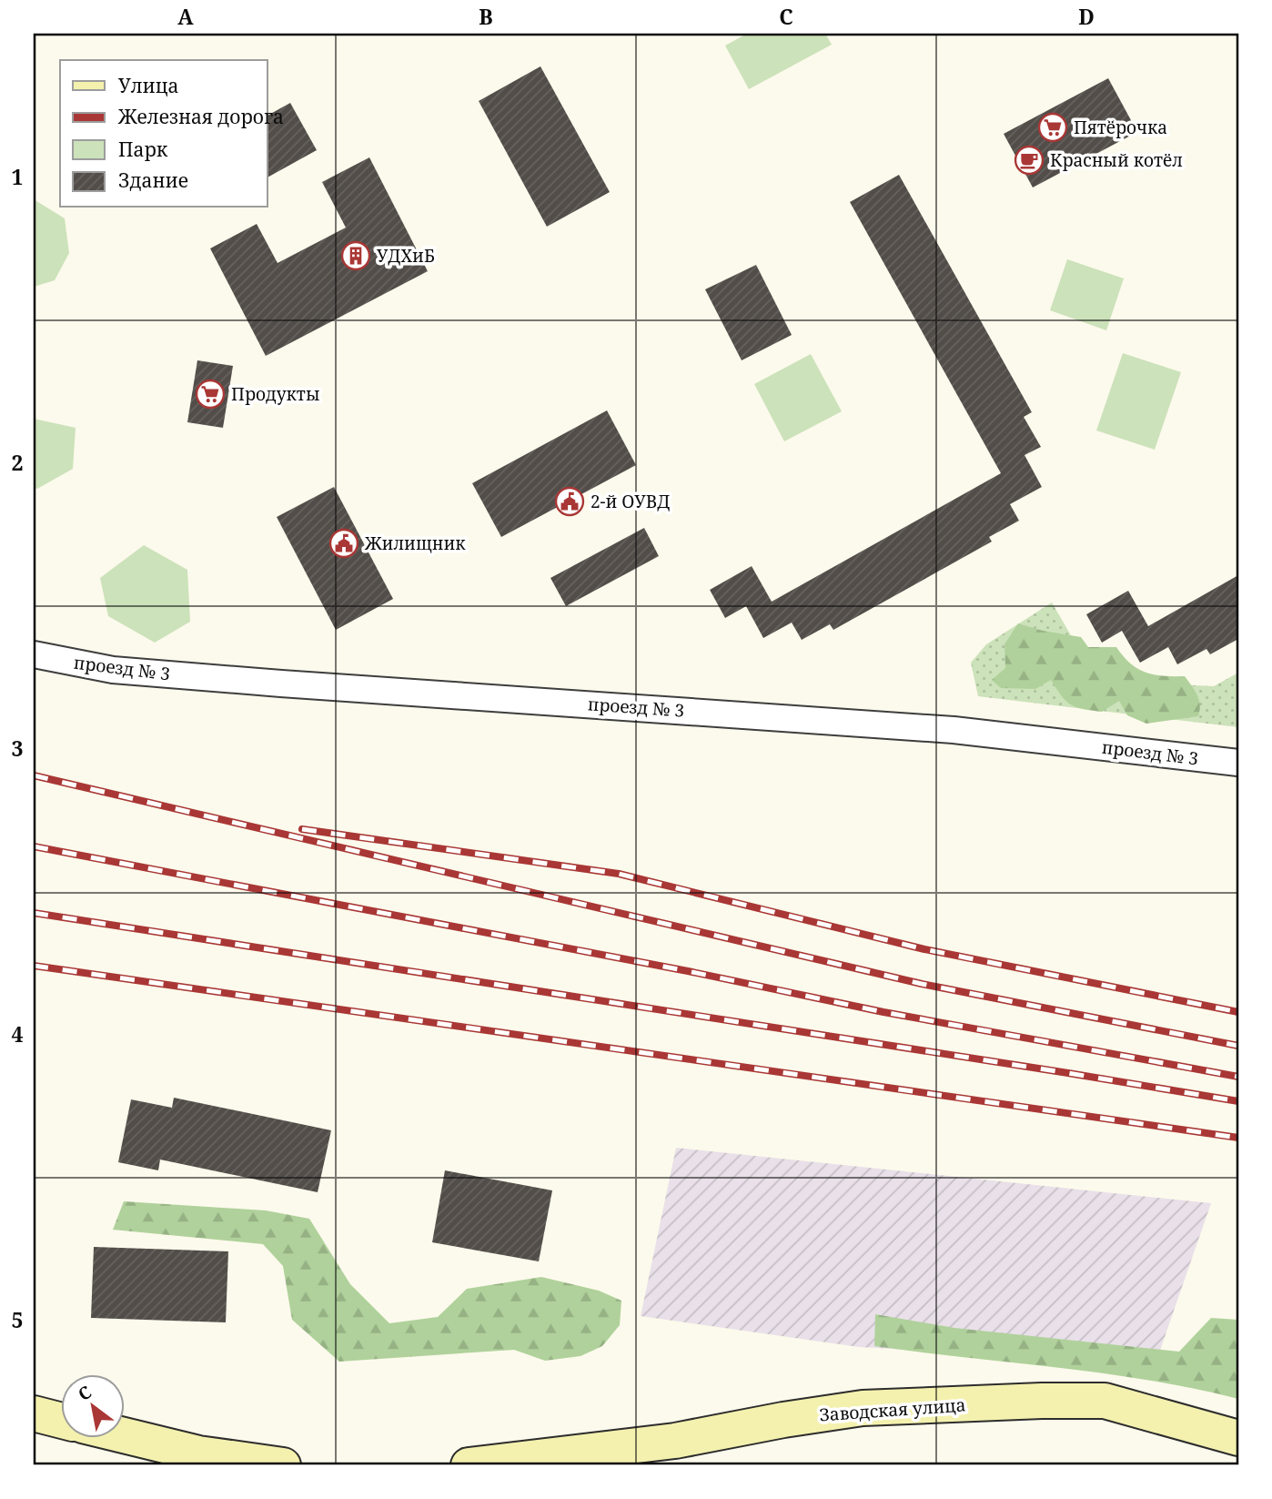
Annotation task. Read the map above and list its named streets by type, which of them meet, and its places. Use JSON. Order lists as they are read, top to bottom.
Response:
{
  "streets": {
    "main road": ["Заводская улица"],
    "street": ["проезд № 3"]
  },
  "places": {
    "supermarket": ["Пятёрочка", "Продукты"],
    "cafe": ["Красный котёл"],
    "building": ["УДХиБ"],
    "public building": ["2-й ОУВД", "Жилищник"]
  },
  "legend": [
    "Улица",
    "Железная дорога",
    "Парк",
    "Здание"
  ],
  "north": "top left",
  "grid": {
    "columns": [
      "A",
      "B",
      "C",
      "D"
    ],
    "rows": [
      "1",
      "2",
      "3",
      "4",
      "5"
    ]
  }
}
